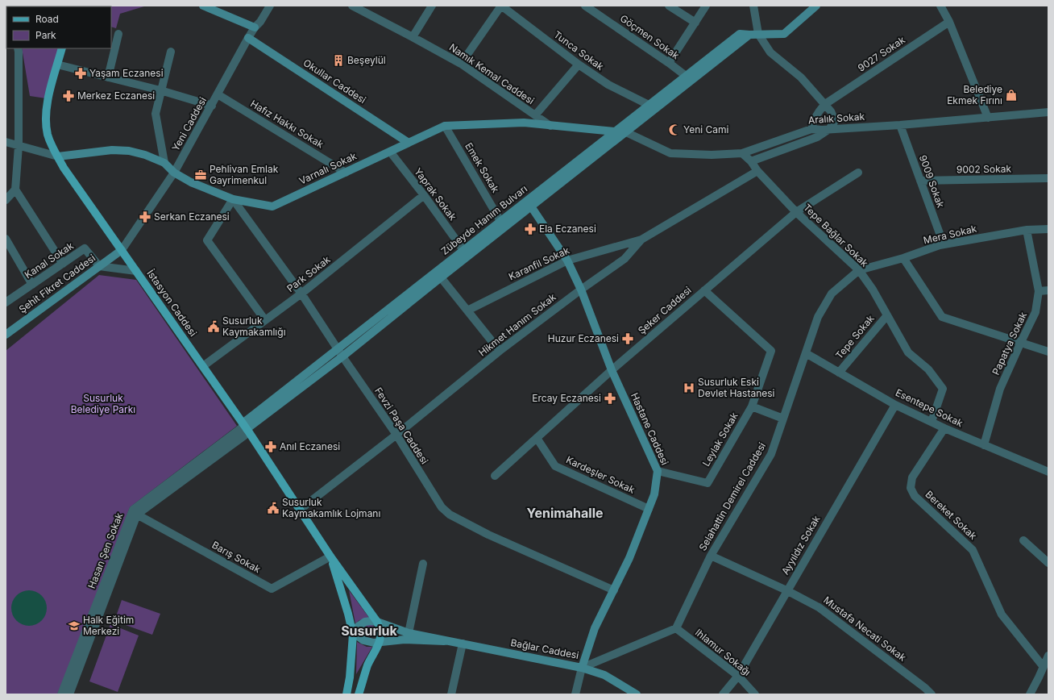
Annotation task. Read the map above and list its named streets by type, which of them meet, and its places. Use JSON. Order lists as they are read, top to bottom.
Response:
{
  "streets": {
    "main road": [
      "Okullar Caddesi",
      "Varnalı Sokak",
      "Zübeyde Hanım Bulvarı",
      "Şehit Fikret Caddesi",
      "İstasyon Caddesi",
      "Hastane Caddesi",
      "Bağlar Caddesi"
    ],
    "street": [
      "Göçmen Sokak",
      "Tunca Sokak",
      "9027 Sokak",
      "Namık Kemal Caddesi",
      "Aralık Sokak",
      "Yeni Caddesi",
      "Hafız Hakkı Sokak",
      "Emek Sokak",
      "9002 Sokak",
      "9009 Sokak",
      "Yaprak Sokak",
      "Mera Sokak",
      "Tepe Bağlar Sokak",
      "Kanal Sokak",
      "Karanfil Sokak",
      "Park Sokak",
      "Şeker Caddesi",
      "Hikmet Hanım Sokak",
      "Tepe Sokak",
      "Papatya Sokak",
      "Esentepe Sokak",
      "Fevzi Paşa Caddesi",
      "Leylak Sokak",
      "Kardeşler Sokak",
      "Selahattin Demirel Caddesi",
      "Bereket Sokak",
      "Ayyıldız Sokak",
      "Hasan Şen Sokak",
      "Barış Sokak",
      "Mustafa Necati Sokak",
      "Ihlamur Sokağı"
    ]
  },
  "crossings": [
    ["Göçmen Sokak", "Zübeyde Hanım Bulvarı"],
    ["Tunca Sokak", "Zübeyde Hanım Bulvarı"],
    ["9027 Sokak", "Aralık Sokak"],
    ["Namık Kemal Caddesi", "Varnalı Sokak"],
    ["Okullar Caddesi", "Yeni Caddesi"],
    ["Okullar Caddesi", "Varnalı Sokak"],
    ["Aralık Sokak", "Varnalı Sokak"],
    ["Aralık Sokak", "9009 Sokak"],
    ["Aralık Sokak", "Zübeyde Hanım Bulvarı"],
    ["Aralık Sokak", "Tepe Bağlar Sokak"],
    ["Yeni Caddesi", "Hafız Hakkı Sokak"],
    ["Yeni Caddesi", "Varnalı Sokak"],
    ["Yeni Caddesi", "Şehit Fikret Caddesi"],
    ["Yeni Caddesi", "İstasyon Caddesi"],
    ["Hafız Hakkı Sokak", "Varnalı Sokak"],
    ["Emek Sokak", "Varnalı Sokak"],
    ["Emek Sokak", "Zübeyde Hanım Bulvarı"],
    ["Varnalı Sokak", "Yaprak Sokak"],
    ["Varnalı Sokak", "Zübeyde Hanım Bulvarı"],
    ["Varnalı Sokak", "İstasyon Caddesi"],
    ["Varnalı Sokak", "Fevzi Paşa Caddesi"],
    ["9002 Sokak", "9009 Sokak"],
    ["9009 Sokak", "Mera Sokak"],
    ["Yaprak Sokak", "Zübeyde Hanım Bulvarı"],
    ["Yaprak Sokak", "Park Sokak"],
    ["Zübeyde Hanım Bulvarı", "İstasyon Caddesi"],
    ["Zübeyde Hanım Bulvarı", "Fevzi Paşa Caddesi"],
    ["Zübeyde Hanım Bulvarı", "Hasan Şen Sokak"],
    ["Mera Sokak", "Tepe Bağlar Sokak"],
    ["Mera Sokak", "Papatya Sokak"],
    ["Mera Sokak", "Selahattin Demirel Caddesi"],
    ["Tepe Bağlar Sokak", "Şeker Caddesi"],
    ["Tepe Bağlar Sokak", "Hikmet Hanım Sokak"],
    ["Tepe Bağlar Sokak", "Tepe Sokak"],
    ["Tepe Bağlar Sokak", "Esentepe Sokak"],
    ["Tepe Bağlar Sokak", "Selahattin Demirel Caddesi"],
    ["Kanal Sokak", "Şehit Fikret Caddesi"],
    ["Karanfil Sokak", "Hikmet Hanım Sokak"],
    ["Karanfil Sokak", "Hastane Caddesi"],
    ["Park Sokak", "İstasyon Caddesi"],
    ["Park Sokak", "Fevzi Paşa Caddesi"],
    ["Şehit Fikret Caddesi", "İstasyon Caddesi"],
    ["İstasyon Caddesi", "Hikmet Hanım Sokak"],
    ["İstasyon Caddesi", "Hasan Şen Sokak"],
    ["İstasyon Caddesi", "Barış Sokak"],
    ["Şeker Caddesi", "Hastane Caddesi"],
    ["Şeker Caddesi", "Leylak Sokak"],
    ["Şeker Caddesi", "Kardeşler Sokak"],
    ["Hikmet Hanım Sokak", "Fevzi Paşa Caddesi"],
    ["Hikmet Hanım Sokak", "Hastane Caddesi"],
    ["Tepe Sokak", "Esentepe Sokak"],
    ["Papatya Sokak", "Esentepe Sokak"],
    ["Esentepe Sokak", "Selahattin Demirel Caddesi"],
    ["Esentepe Sokak", "Bereket Sokak"],
    ["Esentepe Sokak", "Ayyıldız Sokak"],
    ["Fevzi Paşa Caddesi", "Hastane Caddesi"],
    ["Hastane Caddesi", "Leylak Sokak"],
    ["Hastane Caddesi", "Kardeşler Sokak"],
    ["Hastane Caddesi", "Bağlar Caddesi"],
    ["Selahattin Demirel Caddesi", "Mustafa Necati Sokak"],
    ["Selahattin Demirel Caddesi", "Ihlamur Sokağı"],
    ["Ayyıldız Sokak", "Mustafa Necati Sokak"],
    ["Ayyıldız Sokak", "Ihlamur Sokağı"],
    ["Hasan Şen Sokak", "Barış Sokak"]
  ],
  "districts": ["Yenimahalle", "Susurluk"],
  "parks": ["Susurluk Belediye Parkı"],
  "places": {
    "building": ["Beşeylül"],
    "pharmacy": [
      "Yaşam Eczanesi",
      "Merkez Eczanesi",
      "Serkan Eczanesi",
      "Ela Eczanesi",
      "Huzur Eczanesi",
      "Ercay Eczanesi",
      "Anıl Eczanesi"
    ],
    "shop": ["Belediye Ekmek Fırını"],
    "mosque": ["Yeni Cami"],
    "office": ["Pehlivan Emlak Gayrimenkul"],
    "public building": ["Susurluk Kaymakamlığı", "Susurluk Kaymakamlık Lojmanı"],
    "hospital": ["Susurluk Eski Devlet Hastanesi"],
    "school or university": ["Halk Eğitim Merkezi"]
  },
  "legend": ["Road", "Park"]
}
